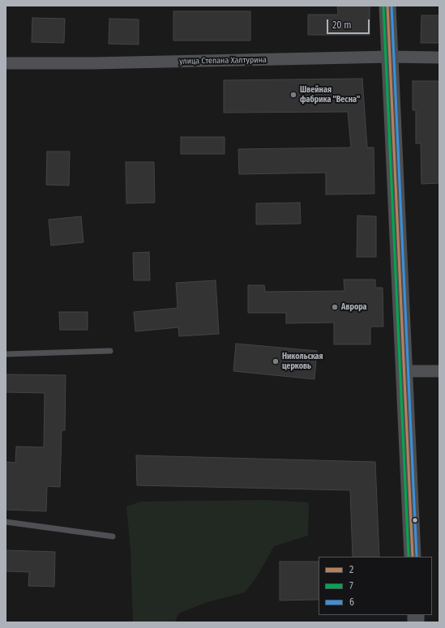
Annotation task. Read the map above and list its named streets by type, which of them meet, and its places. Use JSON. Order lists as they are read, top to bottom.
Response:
{
  "streets": {
    "street": ["улица Степана Халтурина"]
  },
  "places": ["Швейная фабрика \"Весна\"", "Аврора", "Никольская церковь"],
  "lines": ["transit line 2", "transit line 7", "transit line 6"],
  "legend": ["2", "7", "6"],
  "scale_bar": "20 m"
}
